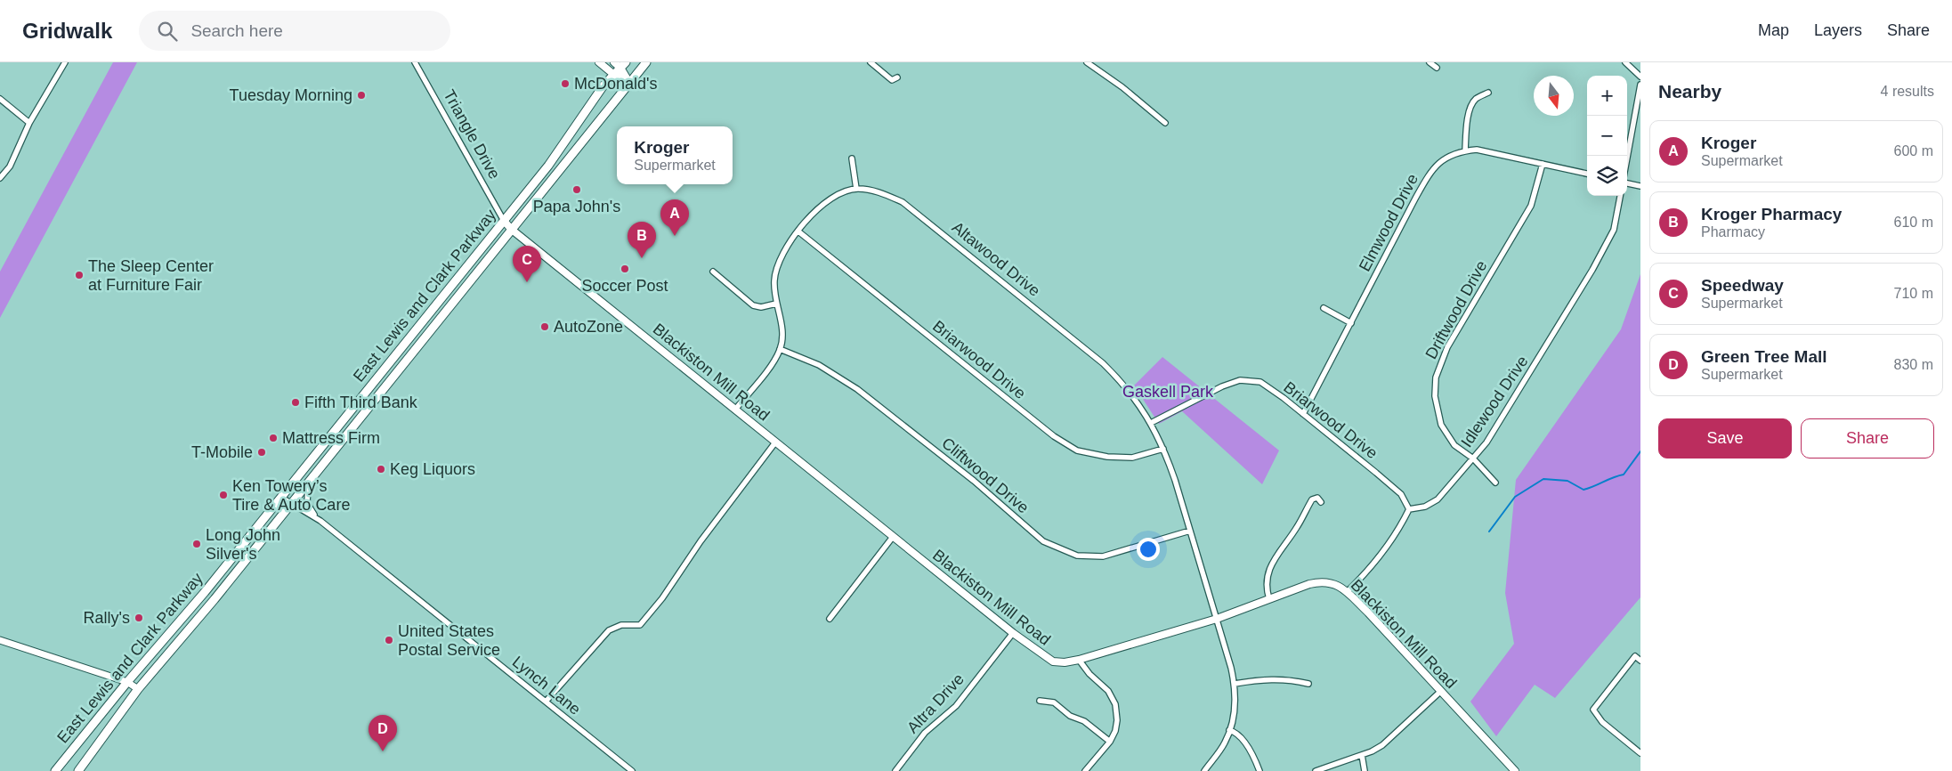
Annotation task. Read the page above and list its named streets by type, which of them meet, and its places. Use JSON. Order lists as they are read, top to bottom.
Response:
{
  "streets": {
    "main road": ["East Lewis and Clark Parkway", "Blackiston Mill Road"],
    "street": [
      "Triangle Drive",
      "Elmwood Drive",
      "Altawood Drive",
      "Driftwood Drive",
      "Briarwood Drive",
      "Idlewood Drive",
      "Cliftwood Drive",
      "Lynch Lane",
      "Altra Drive"
    ]
  },
  "crossings": [
    ["Triangle Drive", "East Lewis and Clark Parkway"],
    ["Triangle Drive", "Blackiston Mill Road"],
    ["Elmwood Drive", "Driftwood Drive"],
    ["Elmwood Drive", "Briarwood Drive"],
    ["Altawood Drive", "Briarwood Drive"],
    ["Altawood Drive", "Blackiston Mill Road"],
    ["Altawood Drive", "Cliftwood Drive"],
    ["East Lewis and Clark Parkway", "Blackiston Mill Road"],
    ["East Lewis and Clark Parkway", "Lynch Lane"],
    ["Driftwood Drive", "Idlewood Drive"],
    ["Briarwood Drive", "Idlewood Drive"],
    ["Blackiston Mill Road", "Altra Drive"]
  ],
  "parks": ["Gaskell Park"],
  "places": [
    "McDonald's",
    "Tuesday Morning",
    "Papa John's",
    "Soccer Post",
    "The Sleep Center at Furniture Fair",
    "AutoZone",
    "Fifth Third Bank",
    "Mattress Firm",
    "T-Mobile",
    "Keg Liquors",
    "Ken Towery’s Tire & Auto Care",
    "Long John Silver's",
    "Rally's",
    "United States Postal Service"
  ],
  "north": "bottom",
  "page": {
    "header": "Gridwalk",
    "search": "Search here",
    "nav": ["Map", "Layers", "Share"],
    "heading": ["Nearby", "4 results"],
    "map_buttons": ["+", "−"],
    "list": [
      {
        "mark": "A",
        "name": "Kroger",
        "note": "Supermarket",
        "value": "600 m"
      },
      {
        "mark": "B",
        "name": "Kroger Pharmacy",
        "note": "Pharmacy",
        "value": "610 m"
      },
      {
        "mark": "C",
        "name": "Speedway",
        "note": "Supermarket",
        "value": "710 m"
      },
      {
        "mark": "D",
        "name": "Green Tree Mall",
        "note": "Supermarket",
        "value": "830 m"
      }
    ],
    "popup": ["Kroger", "Supermarket"],
    "pins": [
      "A",
      "B",
      "C",
      "D"
    ],
    "buttons": ["Save", "Share"]
  }
}
